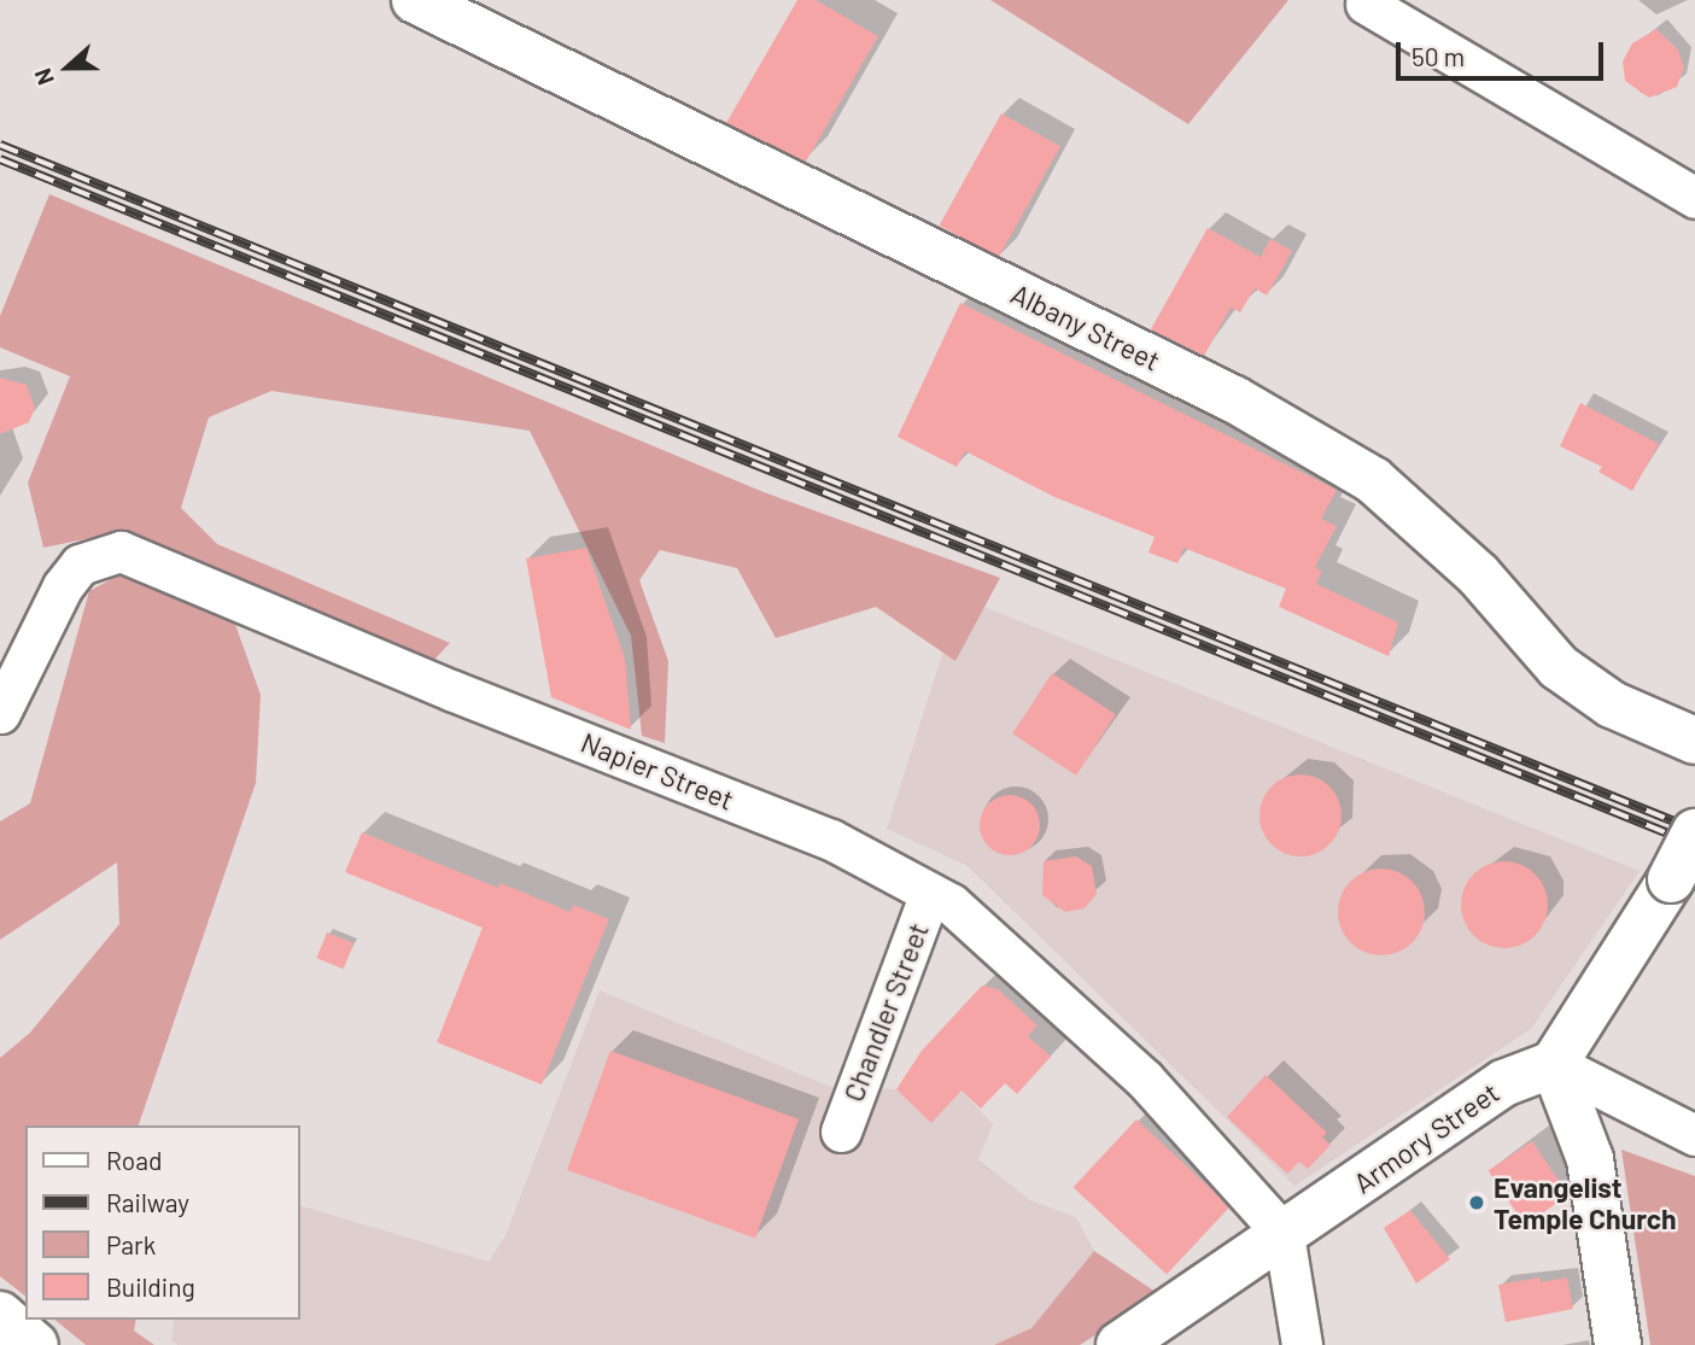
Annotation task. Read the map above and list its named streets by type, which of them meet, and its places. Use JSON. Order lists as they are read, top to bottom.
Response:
{
  "streets": {
    "main road": ["Albany Street", "Armory Street"],
    "street": ["Napier Street", "Chandler Street"]
  },
  "crossings": [
    ["Napier Street", "Chandler Street"],
    ["Napier Street", "Armory Street"]
  ],
  "places": ["Evangelist Temple Church"],
  "legend": [
    "Road",
    "Railway",
    "Park",
    "Building"
  ],
  "scale_bar": "50 m",
  "north": "left"
}
